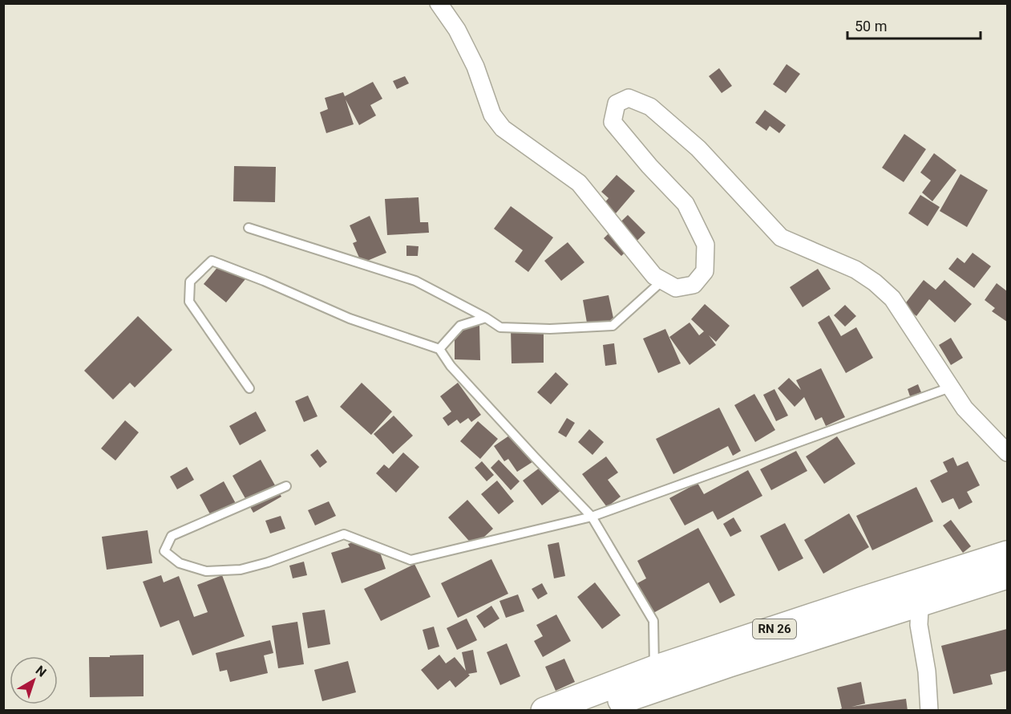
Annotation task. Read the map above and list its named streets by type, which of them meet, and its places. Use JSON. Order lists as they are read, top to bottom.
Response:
{
  "streets": {
    "main road": ["RN 26"]
  },
  "scale_bar": "50 m",
  "north": "top right"
}
